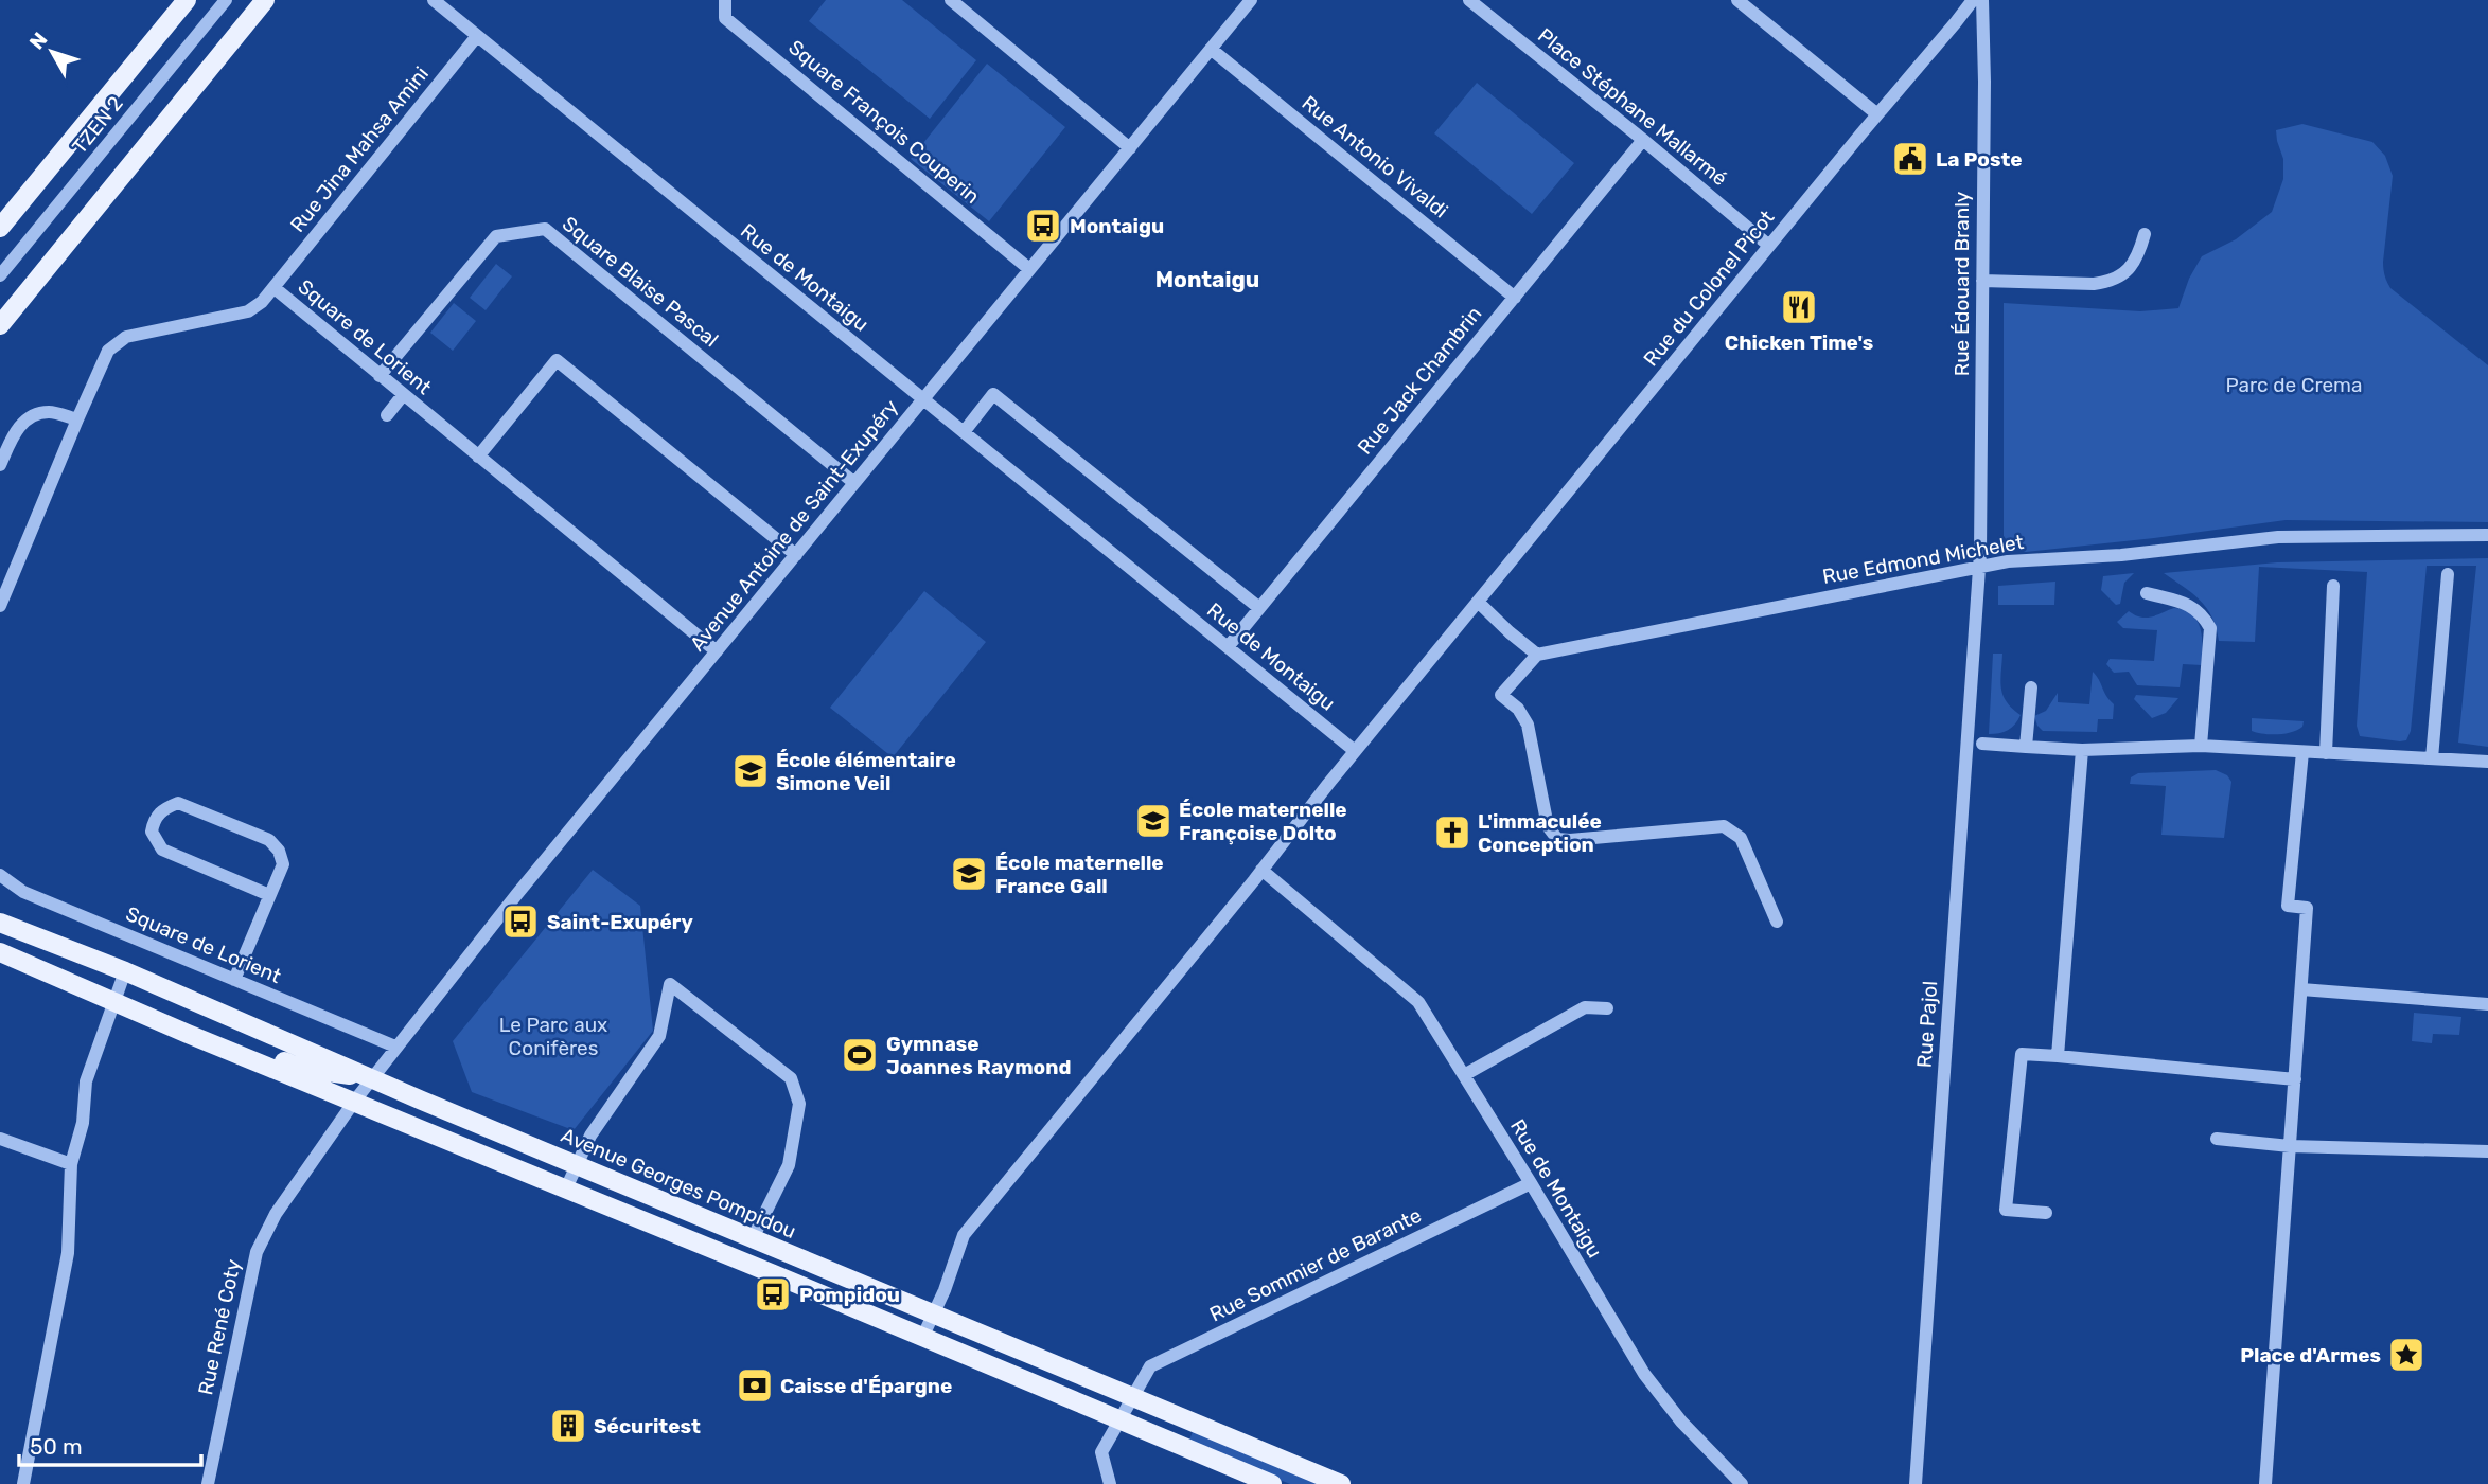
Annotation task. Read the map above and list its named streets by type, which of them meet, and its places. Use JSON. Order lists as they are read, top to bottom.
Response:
{
  "streets": {
    "main road": ["Avenue Georges Pompidou"],
    "street": [
      "Place Stéphane Mallarmé",
      "Square François Couperin",
      "TZEN 2",
      "Rue Jina Mahsa Amini",
      "Rue Antonio Vivaldi",
      "Rue de Montaigu",
      "Square Blaise Pascal",
      "Rue Édouard Branly",
      "Rue du Colonel Picot",
      "Square de Lorient",
      "Rue Jack Chambrin",
      "Avenue Antoine de Saint-Exupéry",
      "Rue Edmond Michelet",
      "Rue Pajol",
      "Rue Sommier de Barante",
      "Rue René Coty"
    ]
  },
  "crossings": [
    ["Place Stéphane Mallarmé", "Rue du Colonel Picot"],
    ["Place Stéphane Mallarmé", "Rue Jack Chambrin"],
    ["Square François Couperin", "Avenue Antoine de Saint-Exupéry"],
    ["Rue Jina Mahsa Amini", "Rue de Montaigu"],
    ["Rue Jina Mahsa Amini", "Square de Lorient"],
    ["Rue Antonio Vivaldi", "Rue Jack Chambrin"],
    ["Rue Antonio Vivaldi", "Avenue Antoine de Saint-Exupéry"],
    ["Rue de Montaigu", "Rue du Colonel Picot"],
    ["Rue de Montaigu", "Rue Jack Chambrin"],
    ["Rue de Montaigu", "Avenue Antoine de Saint-Exupéry"],
    ["Rue de Montaigu", "Rue Sommier de Barante"],
    ["Square Blaise Pascal", "Square de Lorient"],
    ["Square Blaise Pascal", "Avenue Antoine de Saint-Exupéry"],
    ["Rue Édouard Branly", "Rue Edmond Michelet"],
    ["Rue Édouard Branly", "Rue Pajol"],
    ["Square de Lorient", "Avenue Antoine de Saint-Exupéry"],
    ["Avenue Antoine de Saint-Exupéry", "Avenue Georges Pompidou"],
    ["Avenue Antoine de Saint-Exupéry", "Rue René Coty"],
    ["Rue Edmond Michelet", "Rue Pajol"],
    ["Avenue Georges Pompidou", "Rue Sommier de Barante"],
    ["Avenue Georges Pompidou", "Rue René Coty"]
  ],
  "districts": ["Montaigu"],
  "parks": ["Parc de Crema", "Le Parc aux Conifères"],
  "places": {
    "public building": ["La Poste"],
    "bus stop": ["Montaigu", "Saint-Exupéry", "Pompidou"],
    "restaurant": ["Chicken Time's"],
    "school or university": ["École élémentaire Simone Veil", "École maternelle Françoise Dolto", "École maternelle France Gall"],
    "church": ["L'immaculée Conception"],
    "sports": ["Gymnase Joannes Raymond"],
    "place": ["Place d'Armes"],
    "bank": ["Caisse d'Épargne"],
    "building": ["Sécuritest"]
  },
  "scale_bar": "50 m",
  "north": "top left"
}
